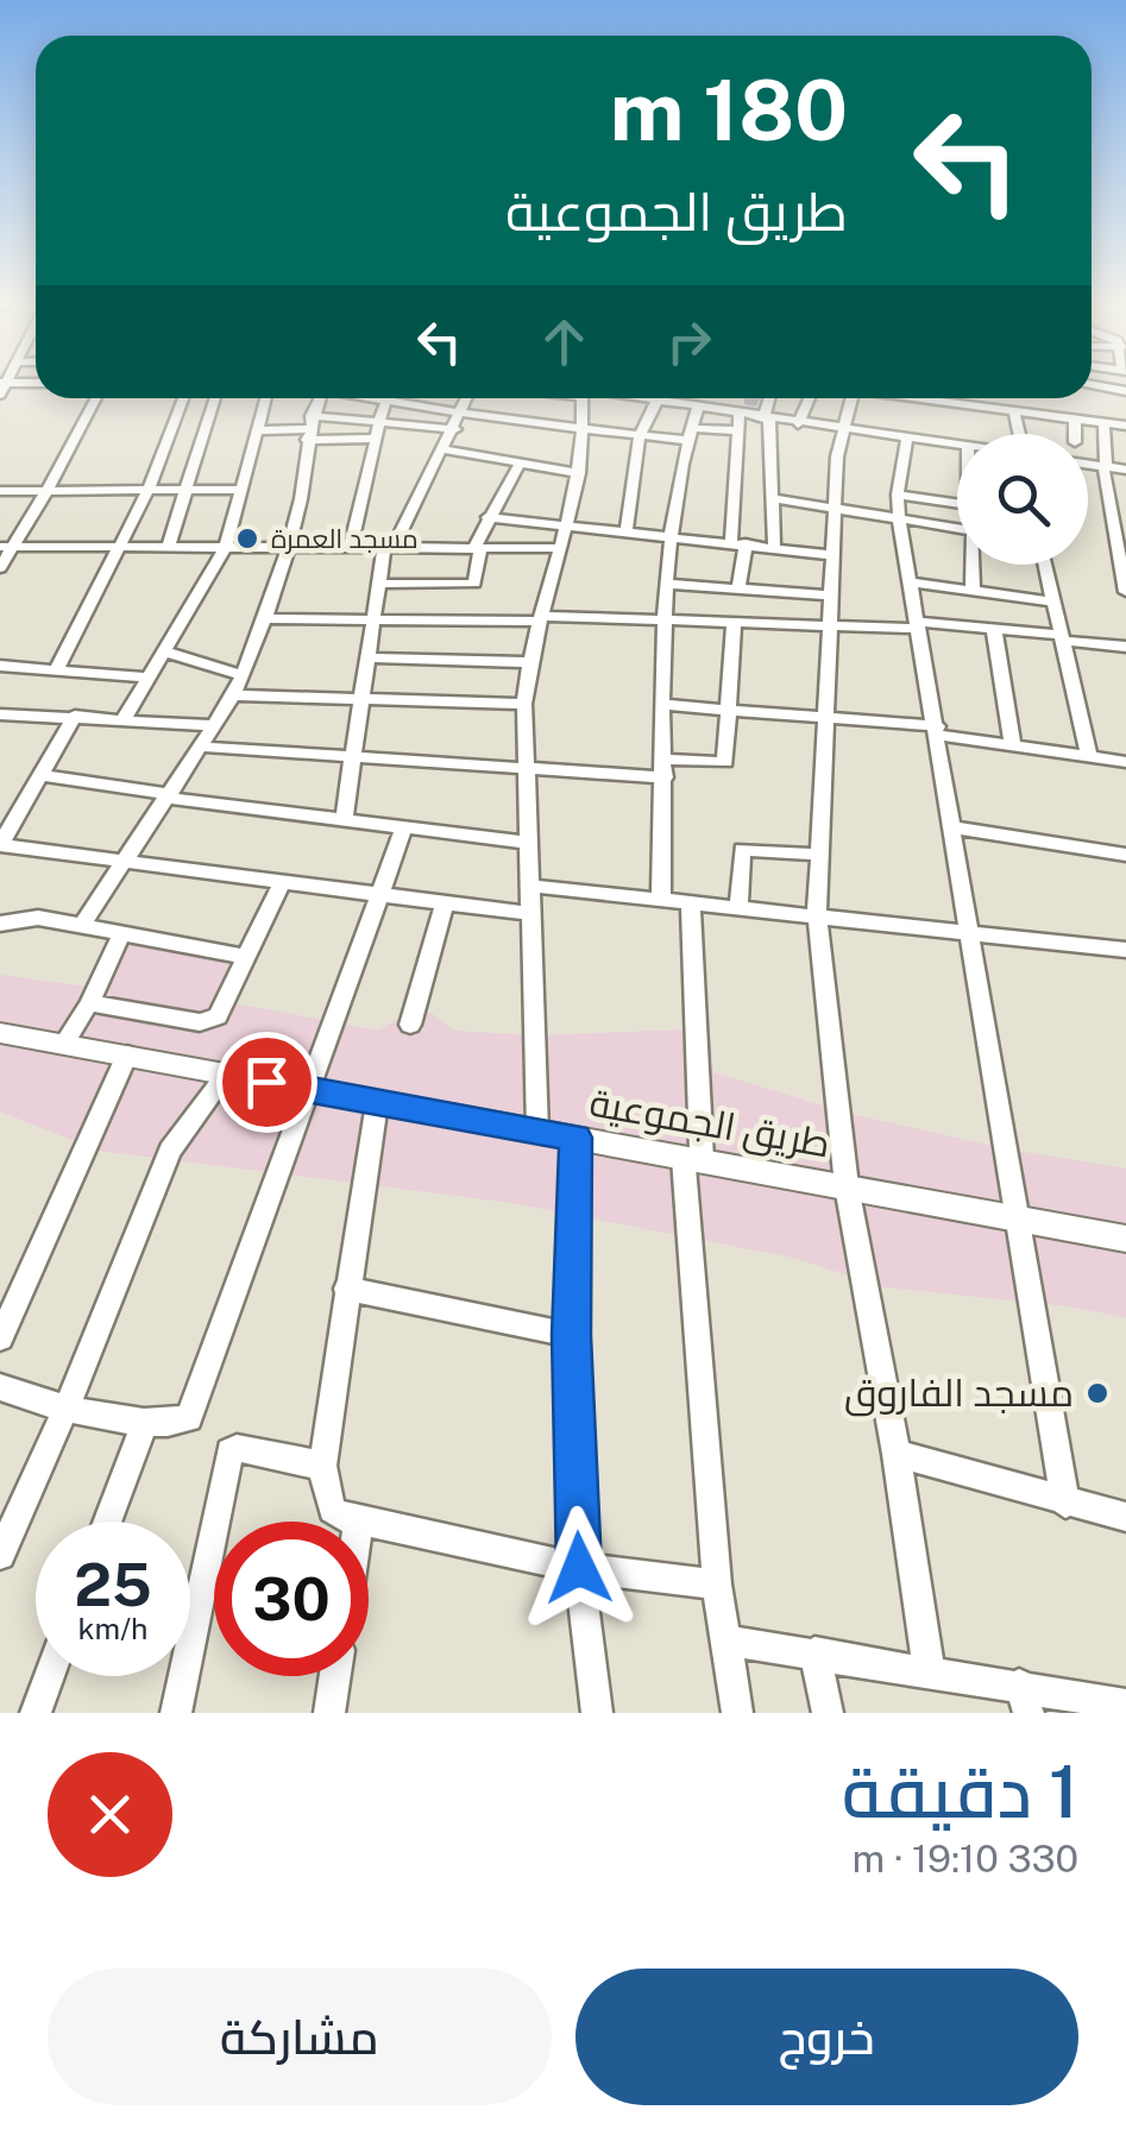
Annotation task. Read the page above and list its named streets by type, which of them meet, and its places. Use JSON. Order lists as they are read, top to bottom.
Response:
{
  "streets": {
    "main road": ["طريق الجموعية"]
  },
  "places": ["مسجد العمرة", "مسجد الفاروق"],
  "page": {
    "turn": ["180 m", "طريق الجموعية"],
    "speed": "25 km/h",
    "limit": "30",
    "heading": ["1 دقيقة", "330 m · 19:10"],
    "buttons": ["خروج", "مشاركة"]
  }
}
